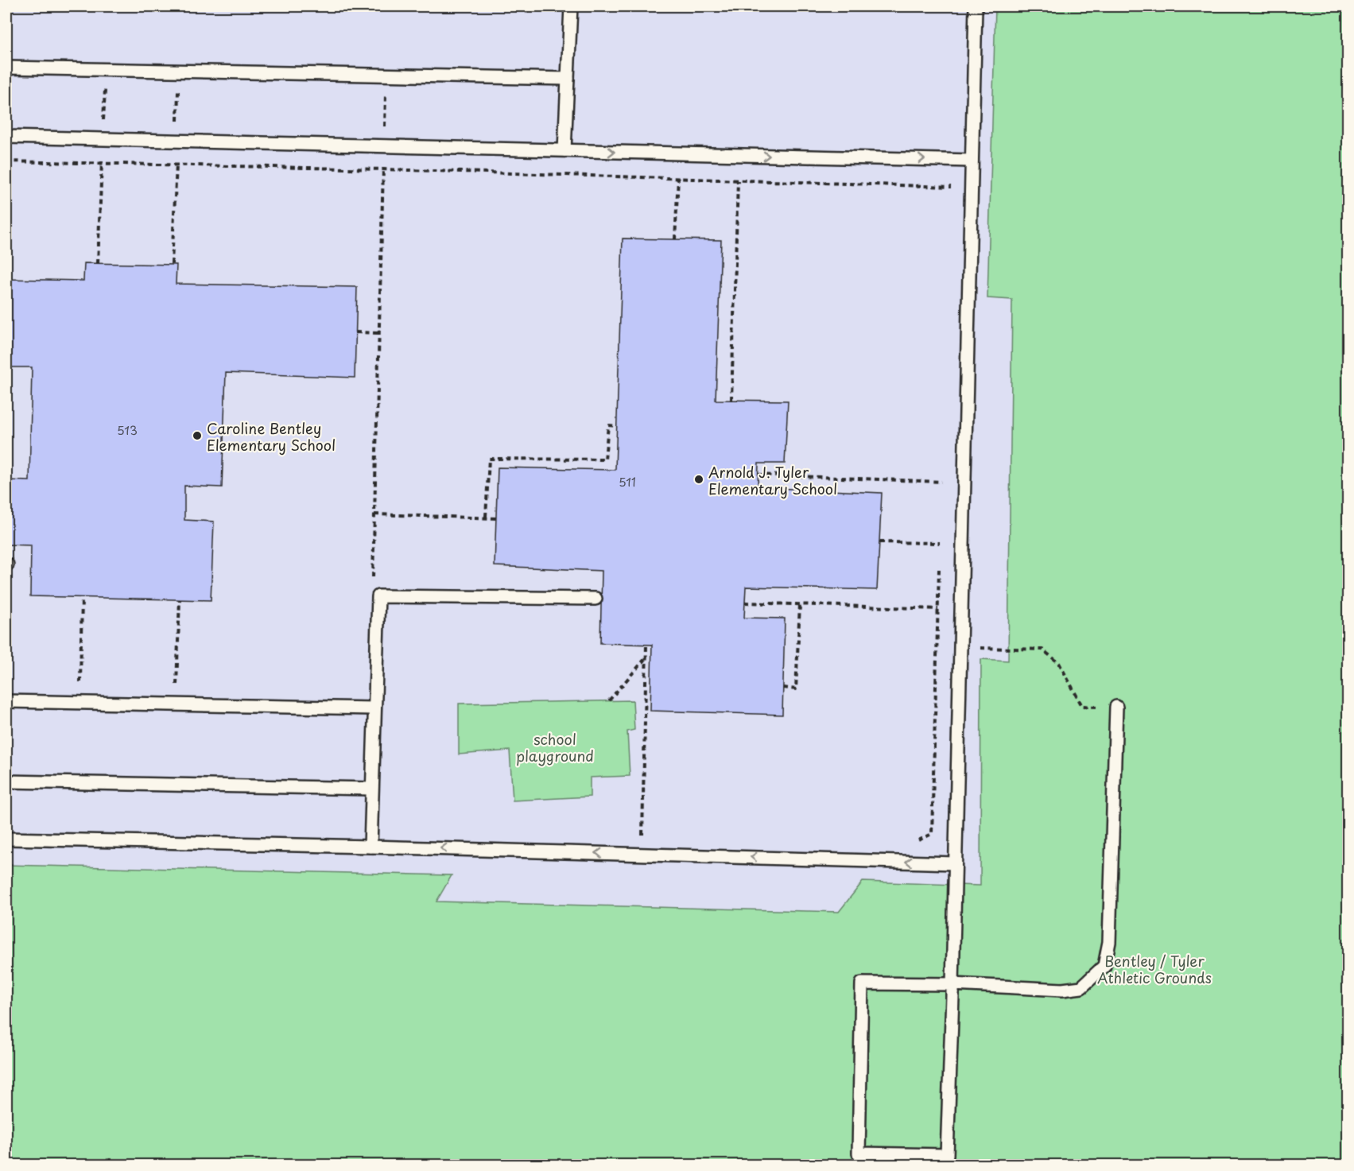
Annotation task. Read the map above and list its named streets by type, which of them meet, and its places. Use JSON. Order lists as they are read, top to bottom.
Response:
{
  "parks": ["school playground", "Bentley / Tyler Athletic Grounds"],
  "places": ["Caroline Bentley Elementary School", "Arnold J. Tyler Elementary School"],
  "house_numbers": ["513", "511"]
}
